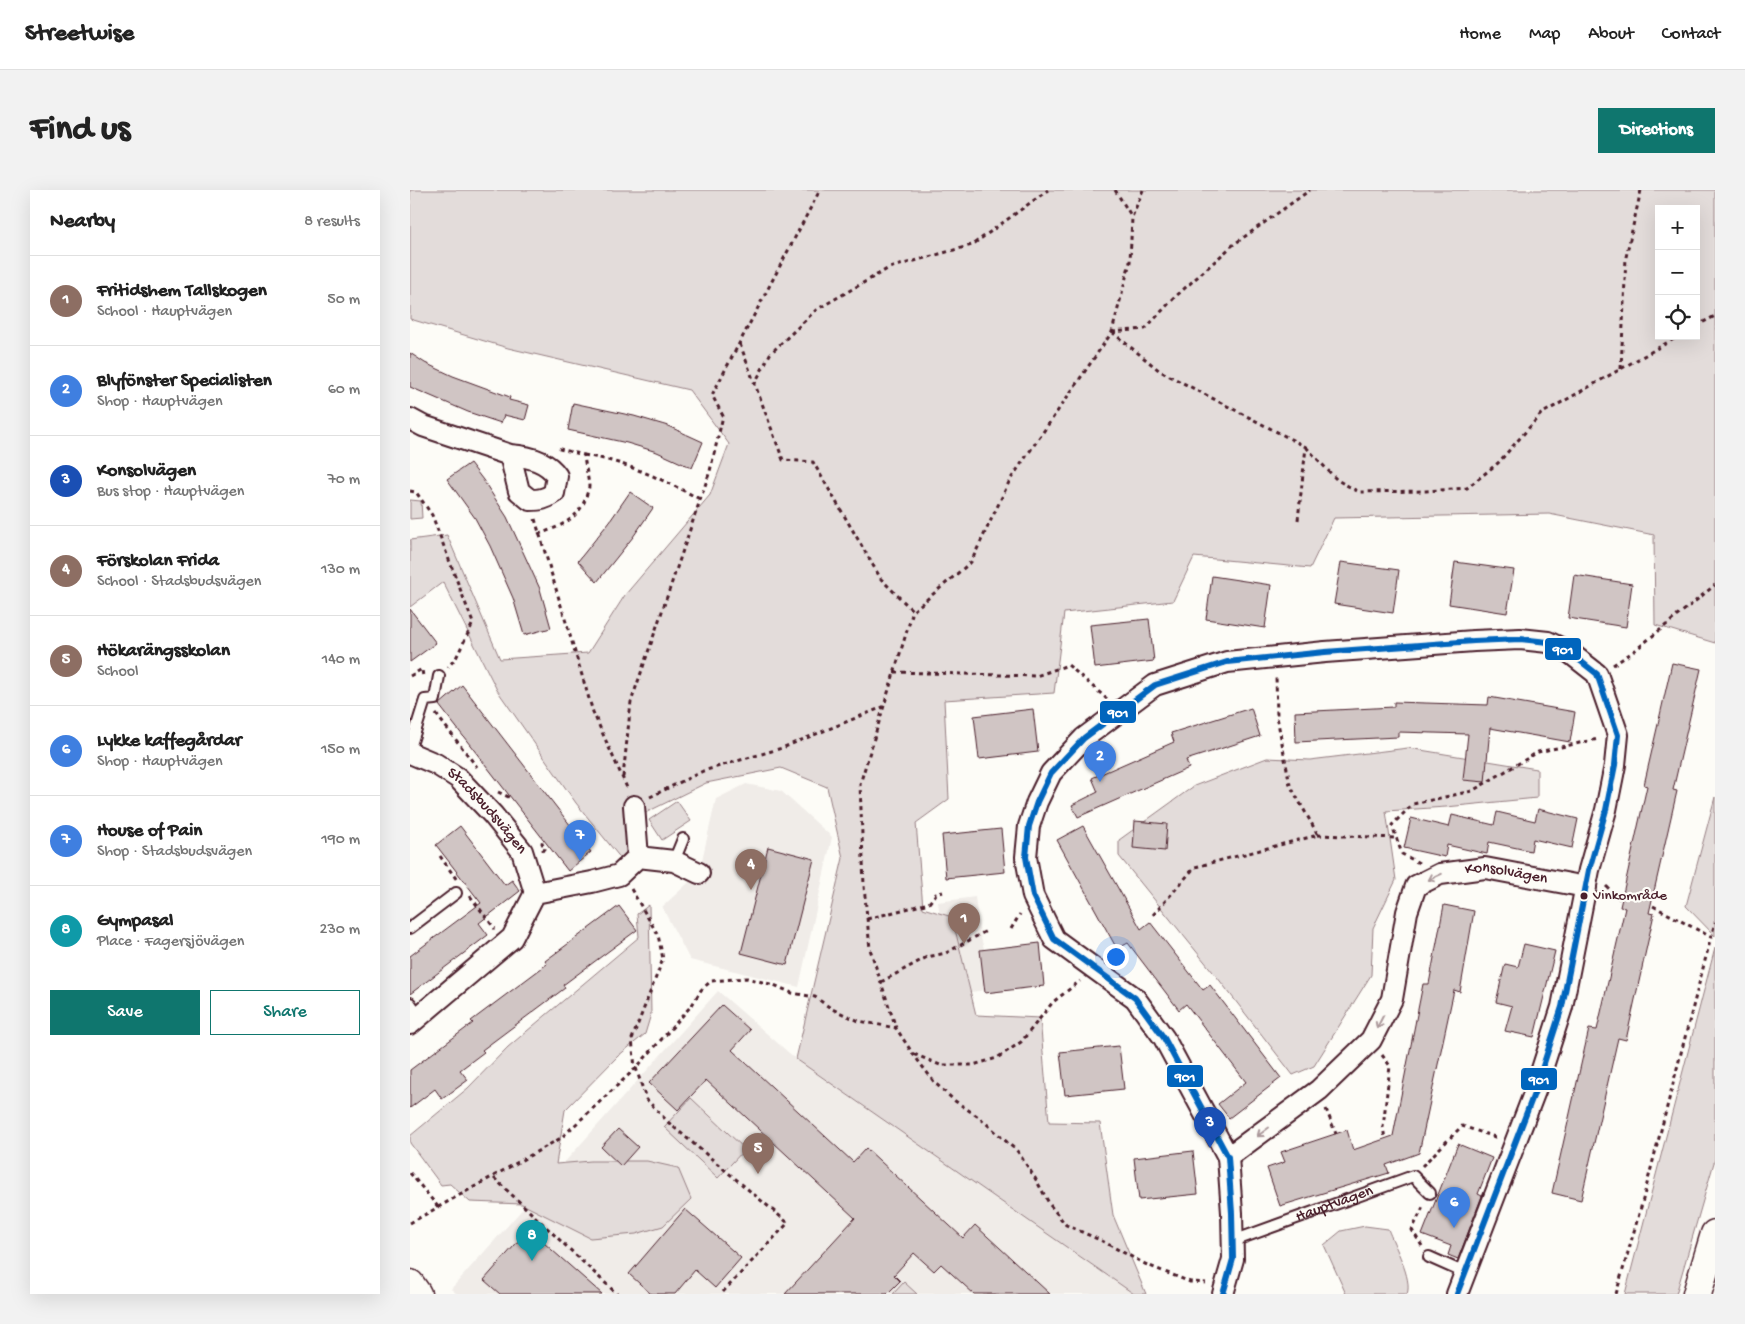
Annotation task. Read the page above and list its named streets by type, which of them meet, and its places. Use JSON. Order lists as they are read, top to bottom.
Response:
{
  "streets": {
    "street": ["Stadsbudsvägen", "Konsolvägen"],
    "lane": ["Hauptvägen"]
  },
  "places": ["Vinkområde"],
  "lines": ["transit line 901"],
  "page": {
    "header": "Streetwise",
    "nav": [
      "Home",
      "Map",
      "About",
      "Contact"
    ],
    "buttons": [
      "Directions",
      ["Save", "Share"]
    ],
    "title": "Find us",
    "heading": ["Nearby", "8 results"],
    "map_buttons": ["+", "−"],
    "list": [
      {
        "mark": "1",
        "name": "Fritidshem Tallskogen",
        "note": "School · Hauptvägen",
        "value": "50 m"
      },
      {
        "mark": "2",
        "name": "Blyfönster Specialisten",
        "note": "Shop · Hauptvägen",
        "value": "60 m"
      },
      {
        "mark": "3",
        "name": "Konsolvägen",
        "note": "Bus stop · Hauptvägen",
        "value": "70 m"
      },
      {
        "mark": "4",
        "name": "Förskolan Frida",
        "note": "School · Stadsbudsvägen",
        "value": "130 m"
      },
      {
        "mark": "5",
        "name": "Hökarängsskolan",
        "note": "School",
        "value": "140 m"
      },
      {
        "mark": "6",
        "name": "Lykke kaffegårdar",
        "note": "Shop · Hauptvägen",
        "value": "150 m"
      },
      {
        "mark": "7",
        "name": "House of Pain",
        "note": "Shop · Stadsbudsvägen",
        "value": "190 m"
      },
      {
        "mark": "8",
        "name": "Gympasal",
        "note": "Place · Fagersjövägen",
        "value": "230 m"
      }
    ],
    "pins": [
      "2",
      "7",
      "4",
      "1",
      "3",
      "5",
      "6",
      "8"
    ]
  }
}
